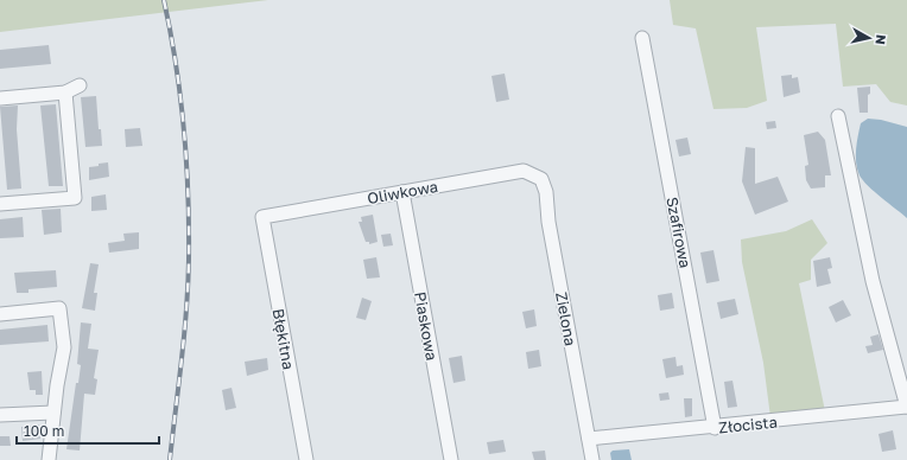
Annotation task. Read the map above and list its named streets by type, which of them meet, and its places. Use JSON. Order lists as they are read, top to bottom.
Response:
{
  "streets": {
    "street": [
      "Oliwkowa",
      "Szafirowa",
      "Zielona",
      "Piaskowa",
      "Błękitna",
      "Złocista"
    ]
  },
  "crossings": [
    ["Oliwkowa", "Zielona"],
    ["Oliwkowa", "Piaskowa"],
    ["Oliwkowa", "Błękitna"],
    ["Szafirowa", "Złocista"],
    ["Zielona", "Złocista"]
  ],
  "scale_bar": "100 m",
  "north": "right"
}
